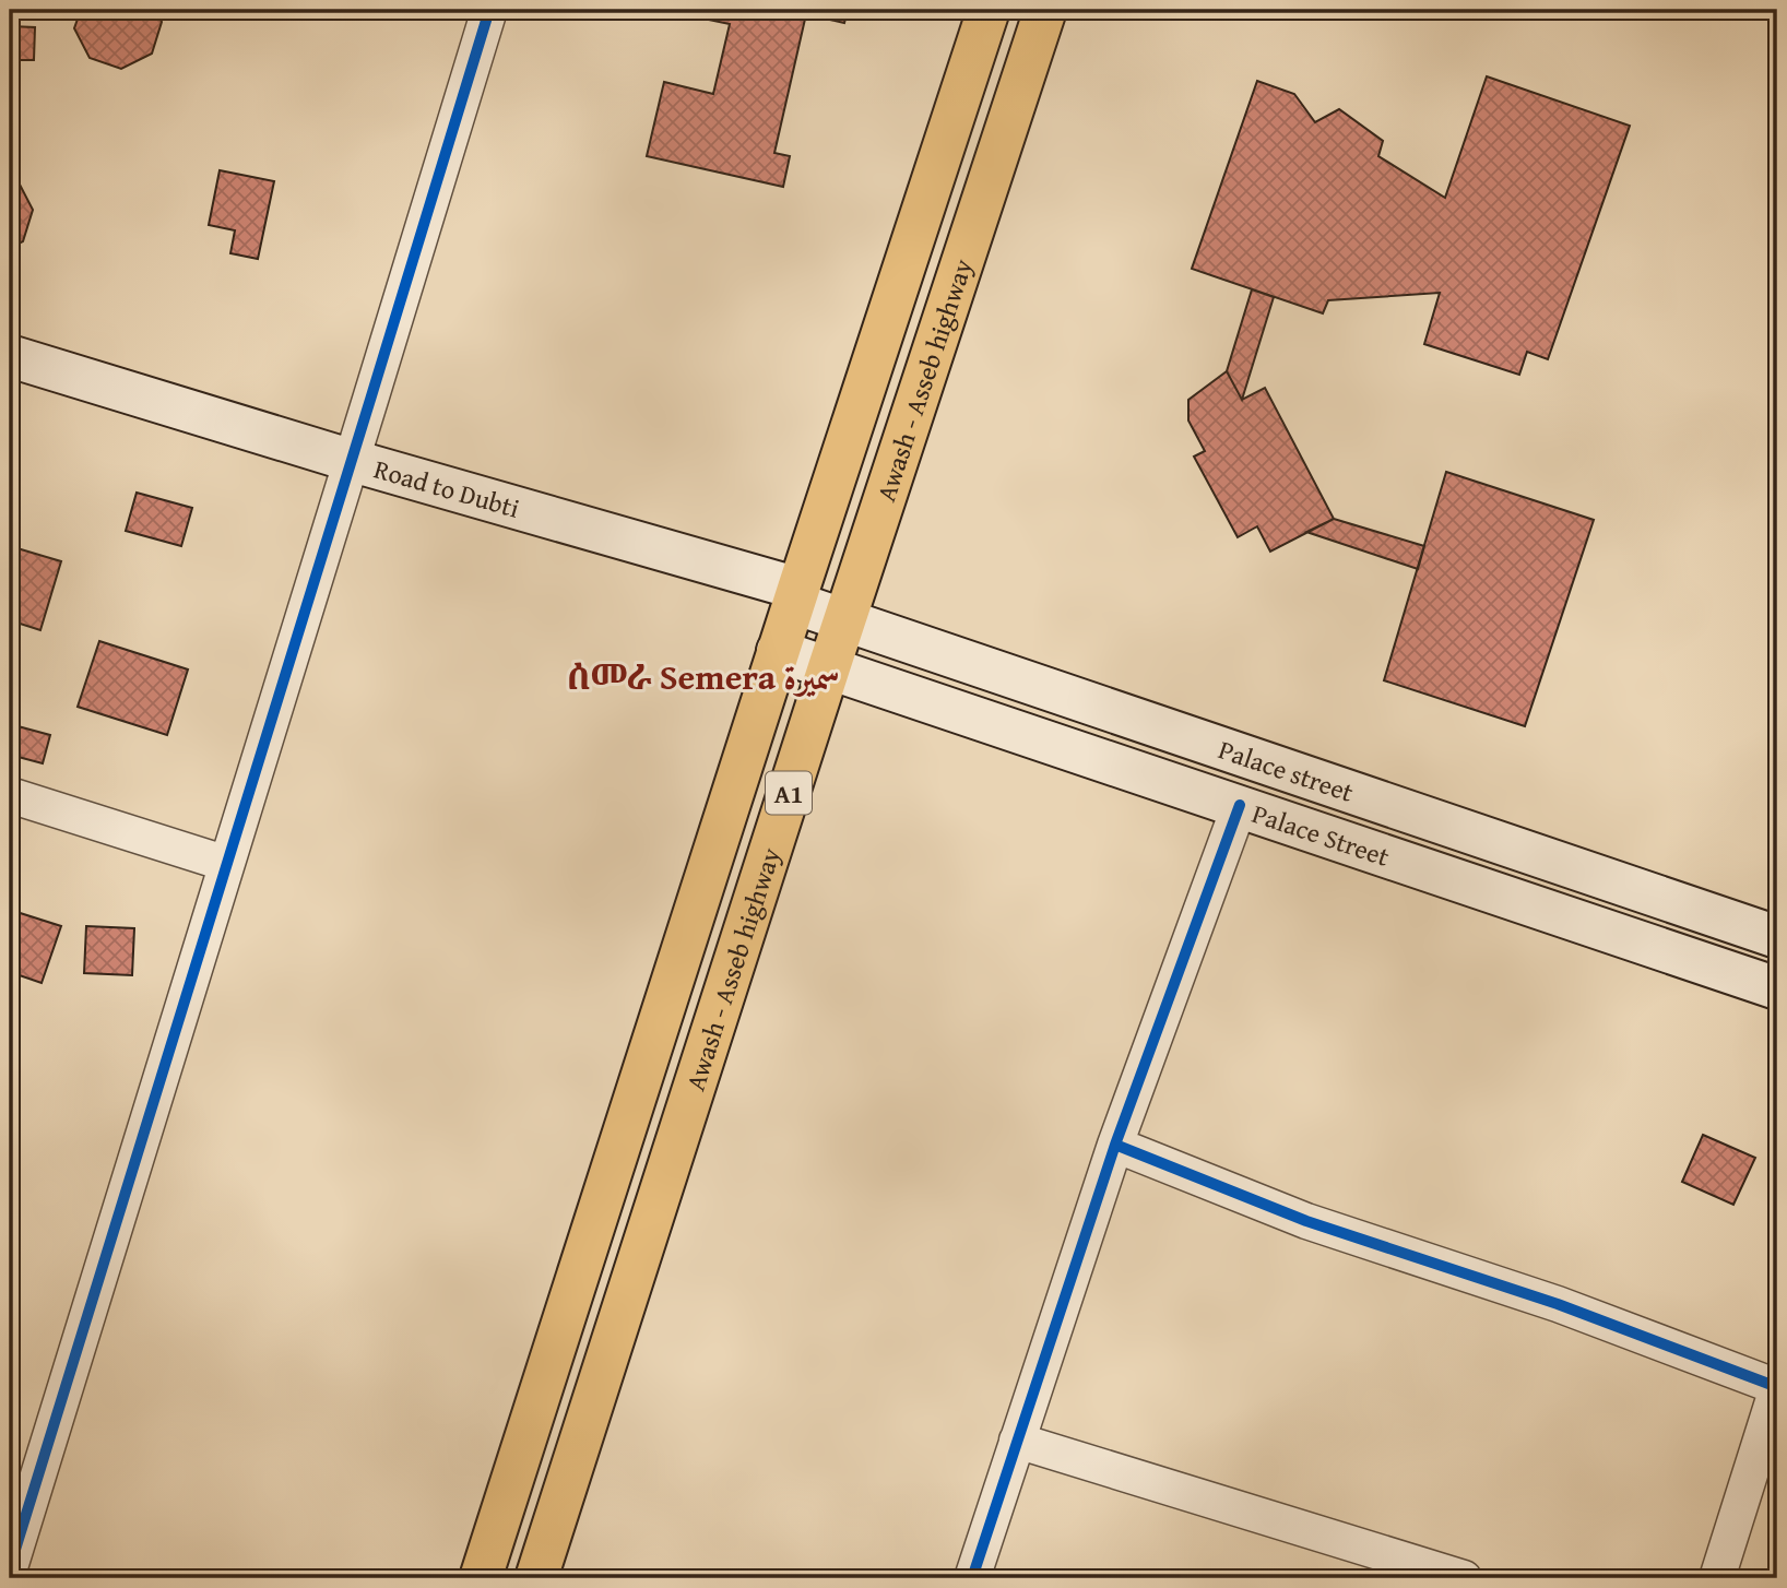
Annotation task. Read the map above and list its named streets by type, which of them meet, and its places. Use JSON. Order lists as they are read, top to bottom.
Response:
{
  "streets": {
    "highway": ["Awash - Asseb highway", "A1"],
    "main road": ["Road to Dubti", "Palace street", "Palace Street"]
  },
  "crossings": [
    ["Awash - Asseb highway", "Road to Dubti"],
    ["Awash - Asseb highway", "Palace street"],
    ["Awash - Asseb highway", "Palace Street"],
    ["Road to Dubti", "Palace street"]
  ],
  "districts": ["ሰመራ Semera سميرة"]
}
